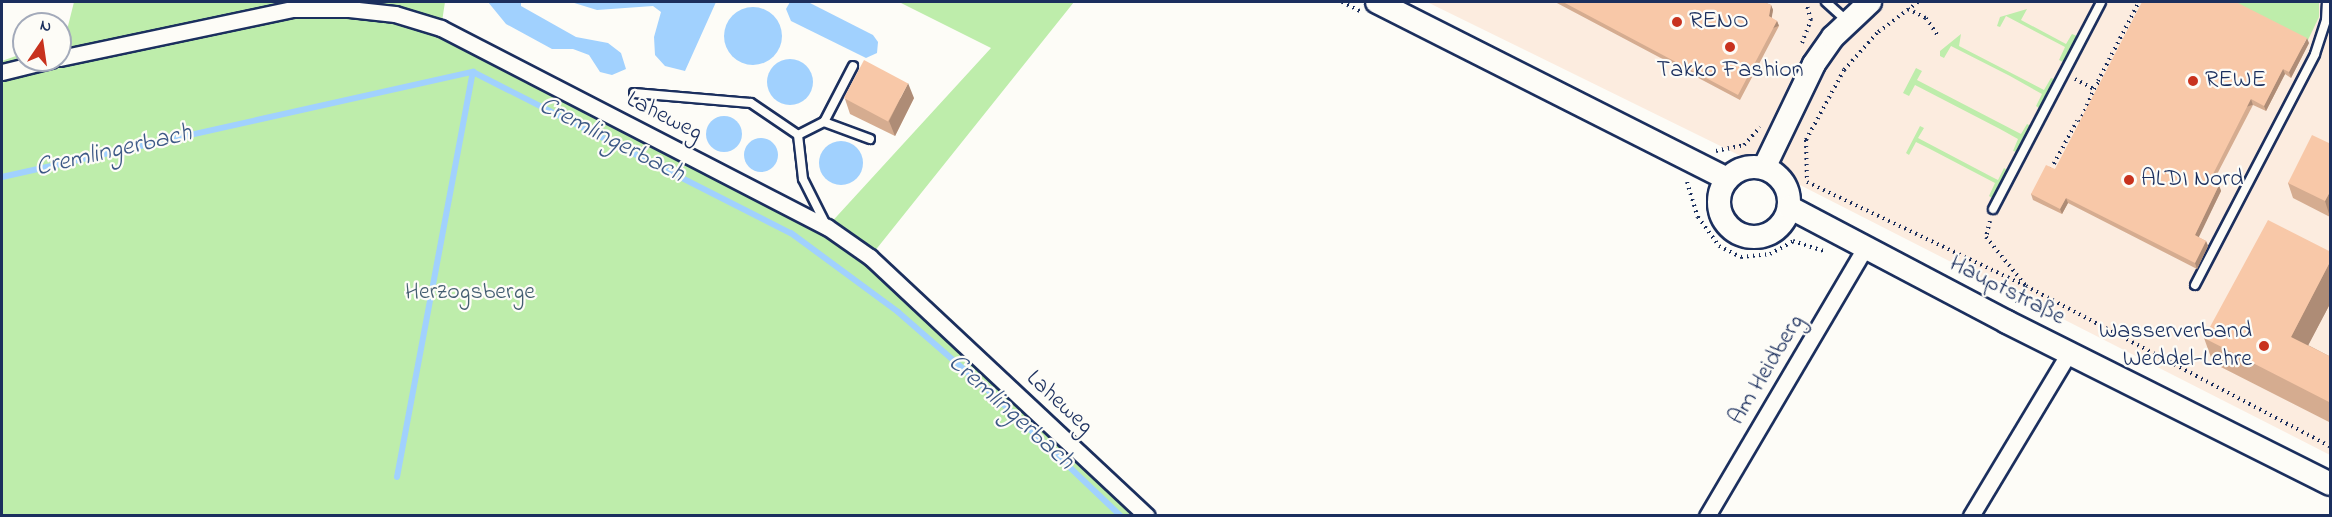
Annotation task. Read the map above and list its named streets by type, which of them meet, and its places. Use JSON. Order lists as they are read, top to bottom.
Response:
{
  "streets": {
    "street": ["Laheweg", "Hauptstraße", "Am Heidberg"]
  },
  "crossings": [
    ["Hauptstraße", "Am Heidberg"]
  ],
  "water": ["Cremlingerbach"],
  "parks": ["Herzogsberge"],
  "places": [
    "RENO",
    "Takko Fashion",
    "REWE",
    "ALDI Nord",
    "Wasserverband Weddel-Lehre"
  ],
  "north": "top"
}
